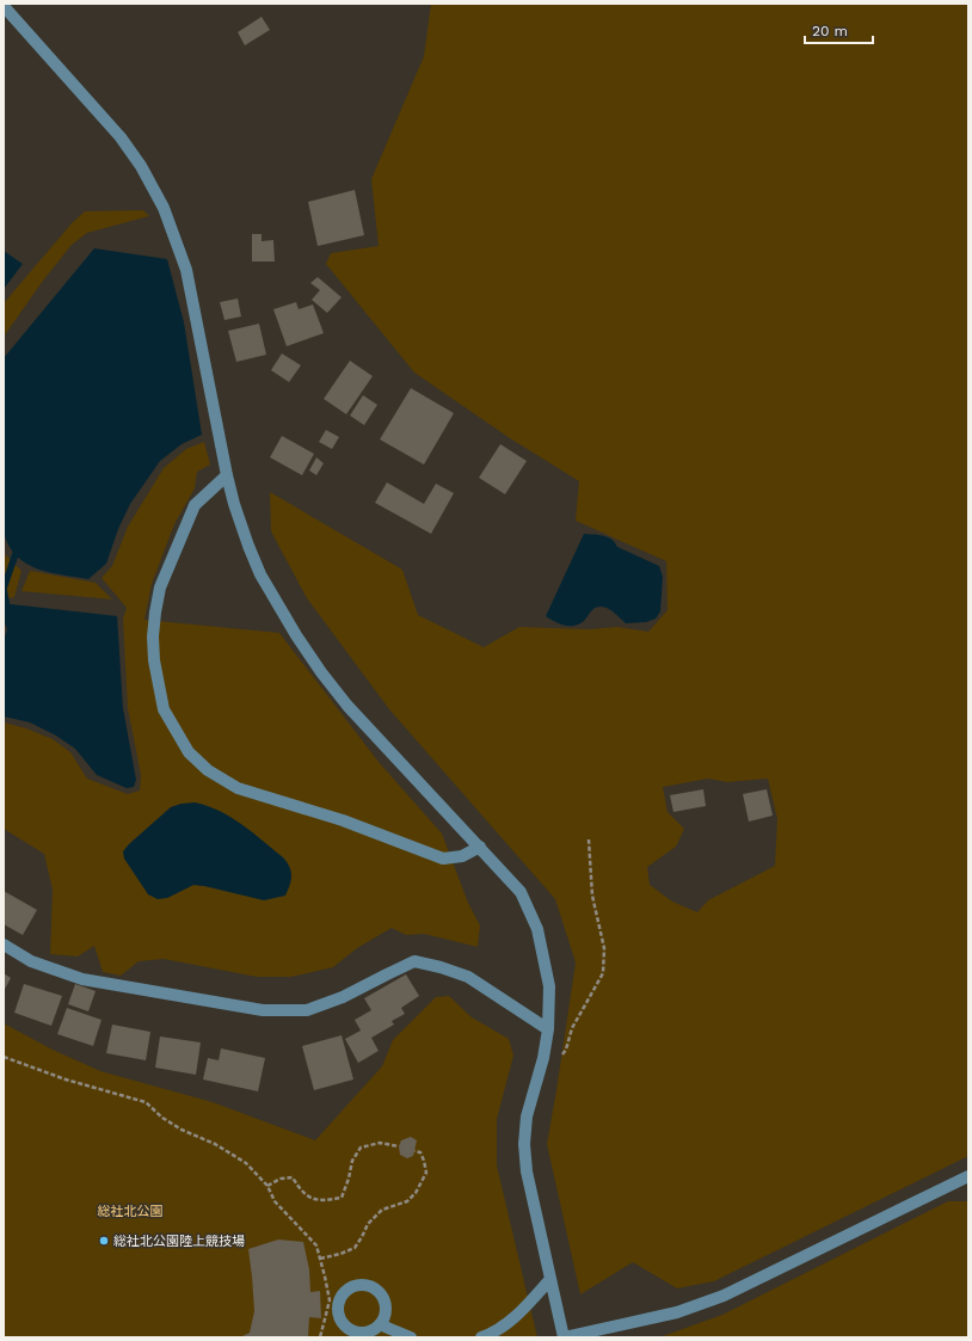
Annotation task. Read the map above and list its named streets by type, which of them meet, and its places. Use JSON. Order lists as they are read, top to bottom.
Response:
{
  "parks": ["総社北公園"],
  "places": ["総社北公園陸上競技場"],
  "scale_bar": "20 m"
}
